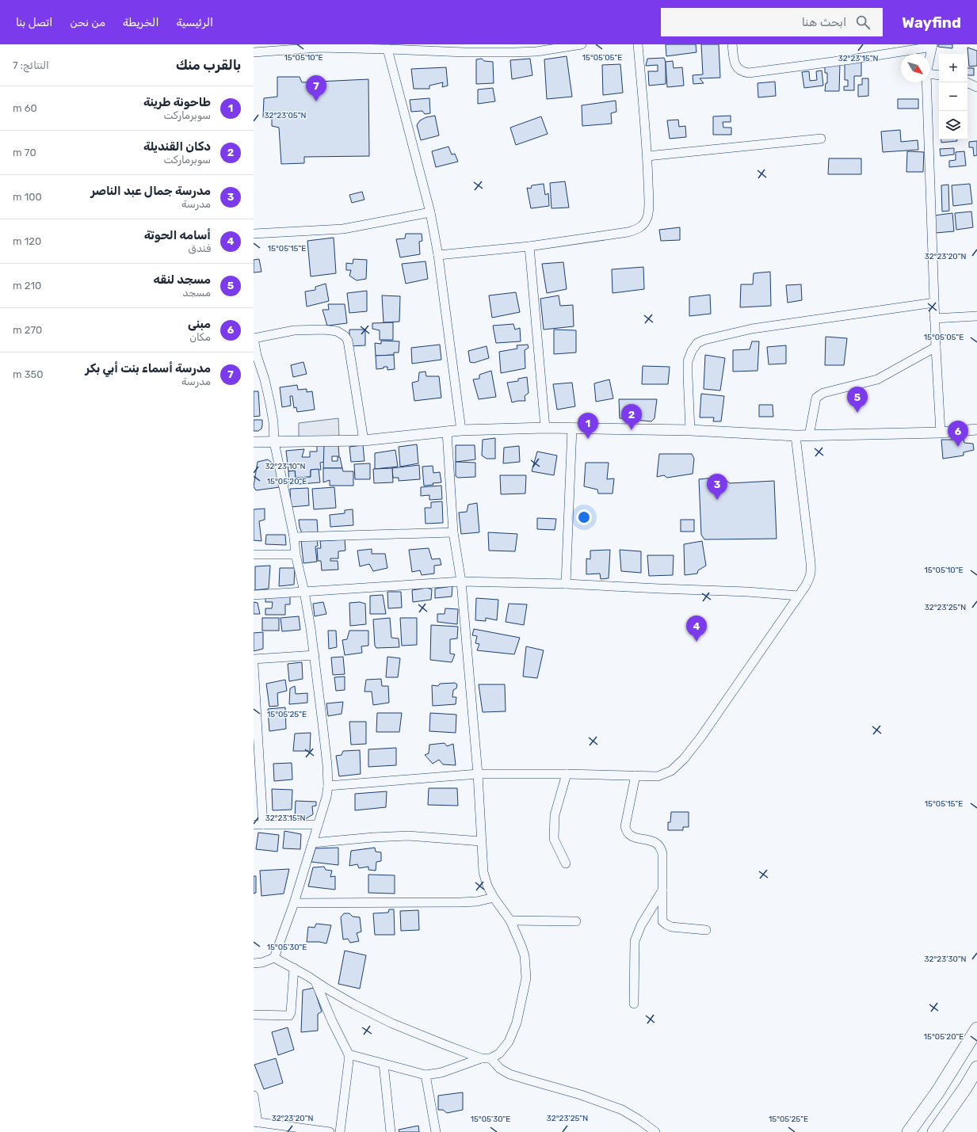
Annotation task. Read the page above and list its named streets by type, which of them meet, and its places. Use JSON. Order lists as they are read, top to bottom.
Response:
{
  "north": "bottom right",
  "page": {
    "header": "Wayfind",
    "search": "ابحث هنا",
    "nav": [
      "الرئيسية",
      "الخريطة",
      "من نحن",
      "اتصل بنا"
    ],
    "heading": ["بالقرب منك", "النتائج: 7"],
    "map_buttons": ["+", "−"],
    "pins": [
      "7",
      "5",
      "2",
      "1",
      "6",
      "3",
      "4"
    ],
    "list": [
      {
        "mark": "1",
        "name": "طاحونة طرينة",
        "note": "سوبرماركت",
        "value": "60 m"
      },
      {
        "mark": "2",
        "name": "دكان القنديلة",
        "note": "سوبرماركت",
        "value": "70 m"
      },
      {
        "mark": "3",
        "name": "مدرسة جمال عبد الناصر",
        "note": "مدرسة",
        "value": "100 m"
      },
      {
        "mark": "4",
        "name": "أسامه الحوتة",
        "note": "فندق",
        "value": "120 m"
      },
      {
        "mark": "5",
        "name": "مسجد لنقه",
        "note": "مسجد",
        "value": "210 m"
      },
      {
        "mark": "6",
        "name": "مبنى",
        "note": "مكان",
        "value": "270 m"
      },
      {
        "mark": "7",
        "name": "مدرسة أسماء بنت أبي بكر",
        "note": "مدرسة",
        "value": "350 m"
      }
    ]
  },
  "coordinates": [
    "15°05'10\"E",
    "15°05'05\"E",
    "32°23'15\"N",
    "32°23'05\"N",
    "15°05'15\"E",
    "32°23'20\"N",
    "32°23'10\"N",
    "15°05'20\"E",
    "32°23'25\"N",
    "15°05'25\"E",
    "15°05'30\"E",
    "32°23'30\"N"
  ]
}
